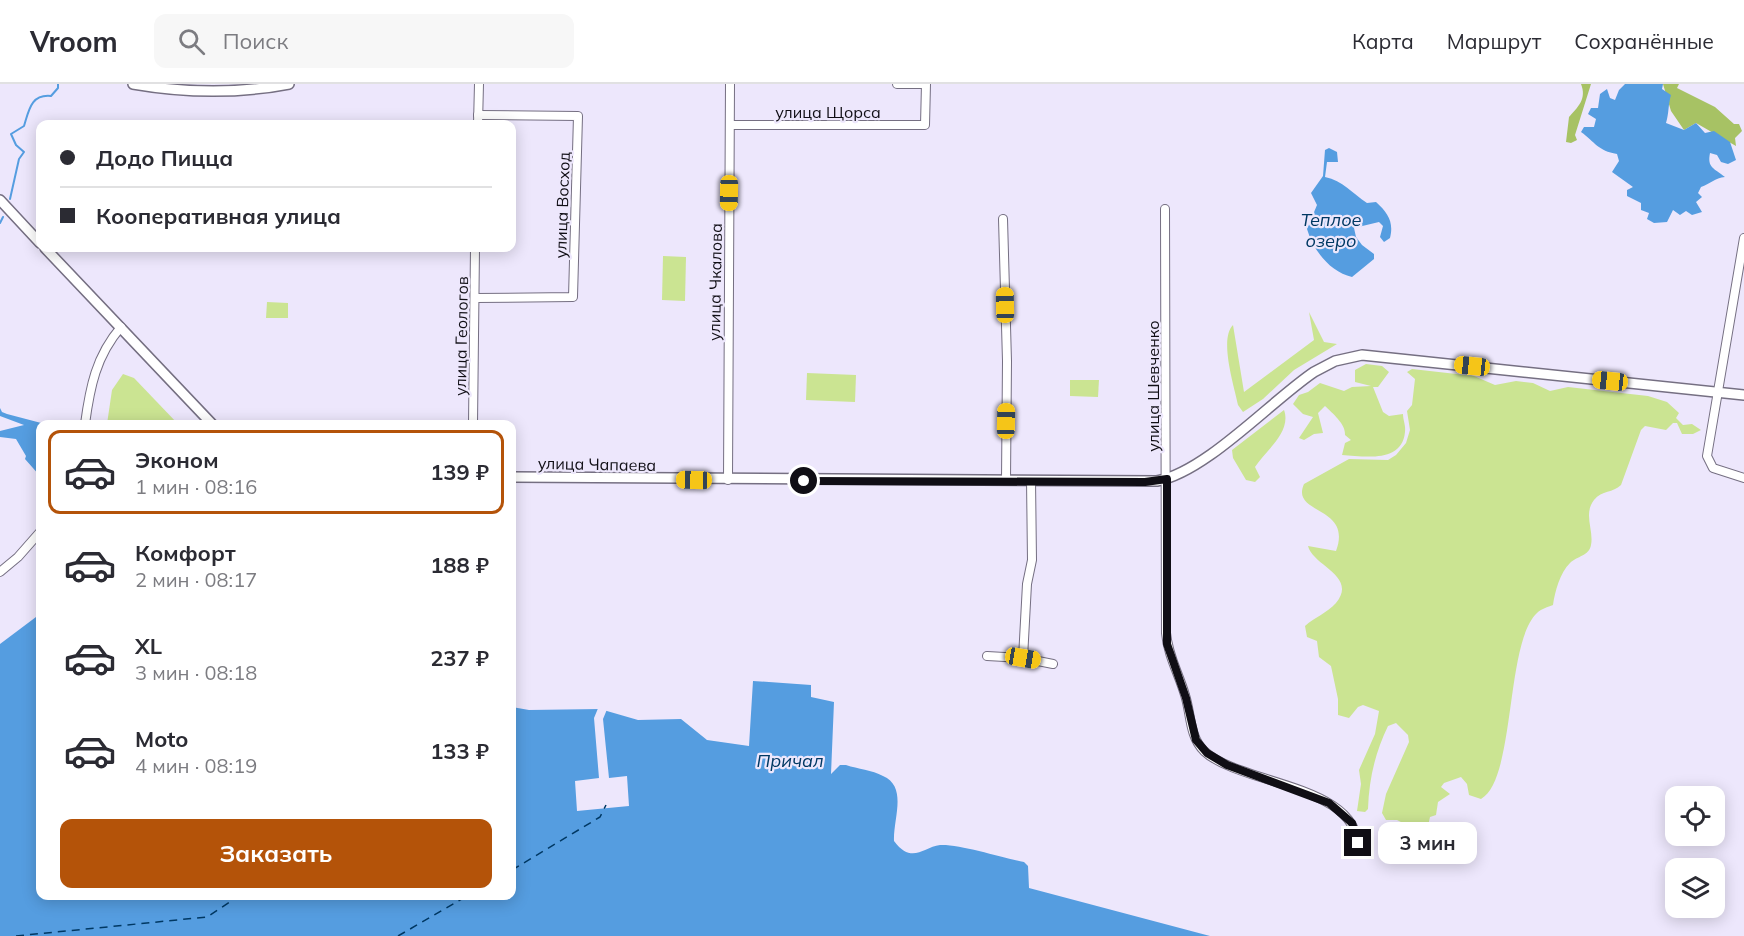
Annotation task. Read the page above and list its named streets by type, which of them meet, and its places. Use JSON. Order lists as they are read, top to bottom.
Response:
{
  "streets": {
    "main road": ["улица Чапаева"],
    "street": [
      "улица Щорса",
      "улица Восход",
      "улица Чкалова",
      "улица Геологов",
      "улица Шевченко"
    ]
  },
  "crossings": [
    ["улица Щорса", "улица Чкалова"],
    ["улица Восход", "улица Геологов"],
    ["улица Чкалова", "улица Чапаева"],
    ["улица Шевченко", "улица Чапаева"]
  ],
  "water": ["Теплое озеро", "Причал"],
  "page": {
    "header": "Vroom",
    "search": "Поиск",
    "nav": ["Карта", "Маршрут", "Сохранённые"],
    "banner": ["Додо Пицца", "Кооперативная улица"],
    "list": [
      {
        "name": "Эконом",
        "note": "1 мин · 08:16",
        "value": "139 ₽"
      },
      {
        "name": "Комфорт",
        "note": "2 мин · 08:17",
        "value": "188 ₽"
      },
      {
        "name": "XL",
        "note": "3 мин · 08:18",
        "value": "237 ₽"
      },
      {
        "name": "Moto",
        "note": "4 мин · 08:19",
        "value": "133 ₽"
      }
    ],
    "buttons": "Заказать",
    "bubble": "3 мин"
  }
}
